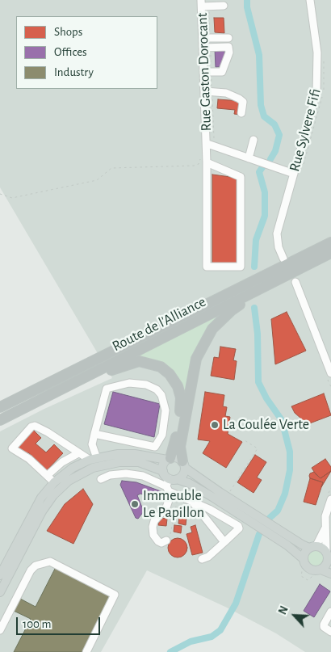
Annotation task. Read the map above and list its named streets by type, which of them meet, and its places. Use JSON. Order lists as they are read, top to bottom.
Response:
{
  "streets": {
    "highway": ["Route de l'Alliance"],
    "street": ["Rue Gaston Dorocant", "Rue Sylvere Fifi"]
  },
  "places": ["La Coulée Verte", "Immeuble Le Papillon"],
  "legend": ["Shops", "Offices", "Industry"],
  "scale_bar": "100 m",
  "north": "top left"
}
